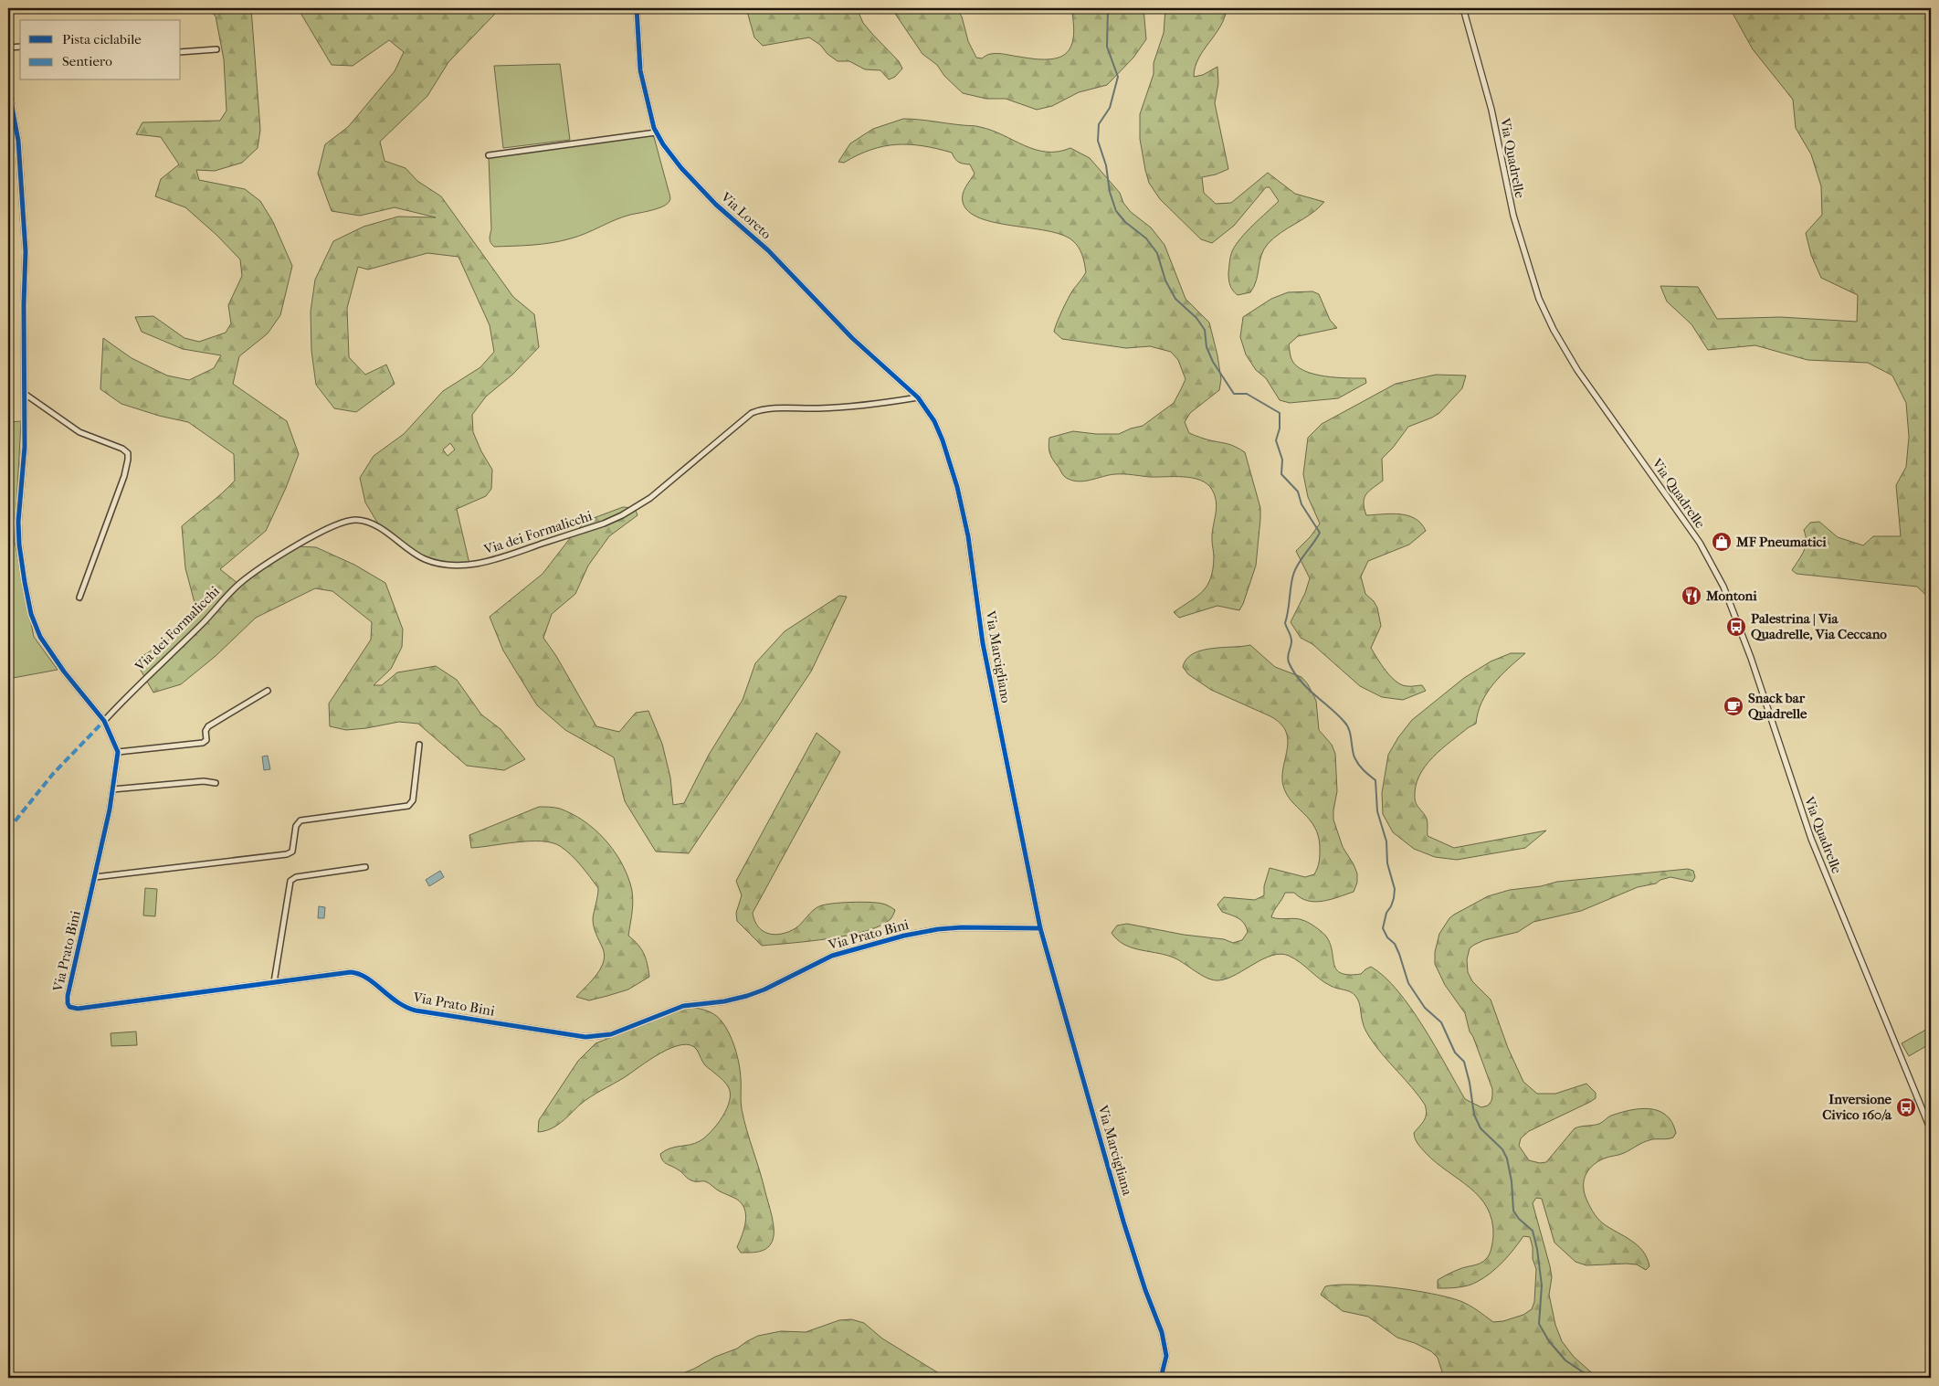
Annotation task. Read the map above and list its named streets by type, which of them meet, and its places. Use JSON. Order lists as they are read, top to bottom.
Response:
{
  "streets": {
    "street": [
      "Via Quadrelle",
      "Via Loreto",
      "Via dei Formalicchi",
      "Via Marcigliano",
      "Via Prato Bini",
      "Via Marcigliana"
    ]
  },
  "crossings": [
    ["Via Loreto", "Via dei Formalicchi"],
    ["Via Loreto", "Via Marcigliano"],
    ["Via dei Formalicchi", "Via Marcigliano"],
    ["Via Marcigliano", "Via Prato Bini"],
    ["Via Marcigliano", "Via Marcigliana"],
    ["Via Prato Bini", "Via Marcigliana"]
  ],
  "places": {
    "shop": ["MF Pneumatici"],
    "restaurant": ["Montoni"],
    "bus stop": ["Palestrina | Via Quadrelle, Via Ceccano", "Inversione Civico 160/a"],
    "cafe": ["Snack bar Quadrelle"]
  },
  "legend": ["Pista ciclabile", "Sentiero"]
}
